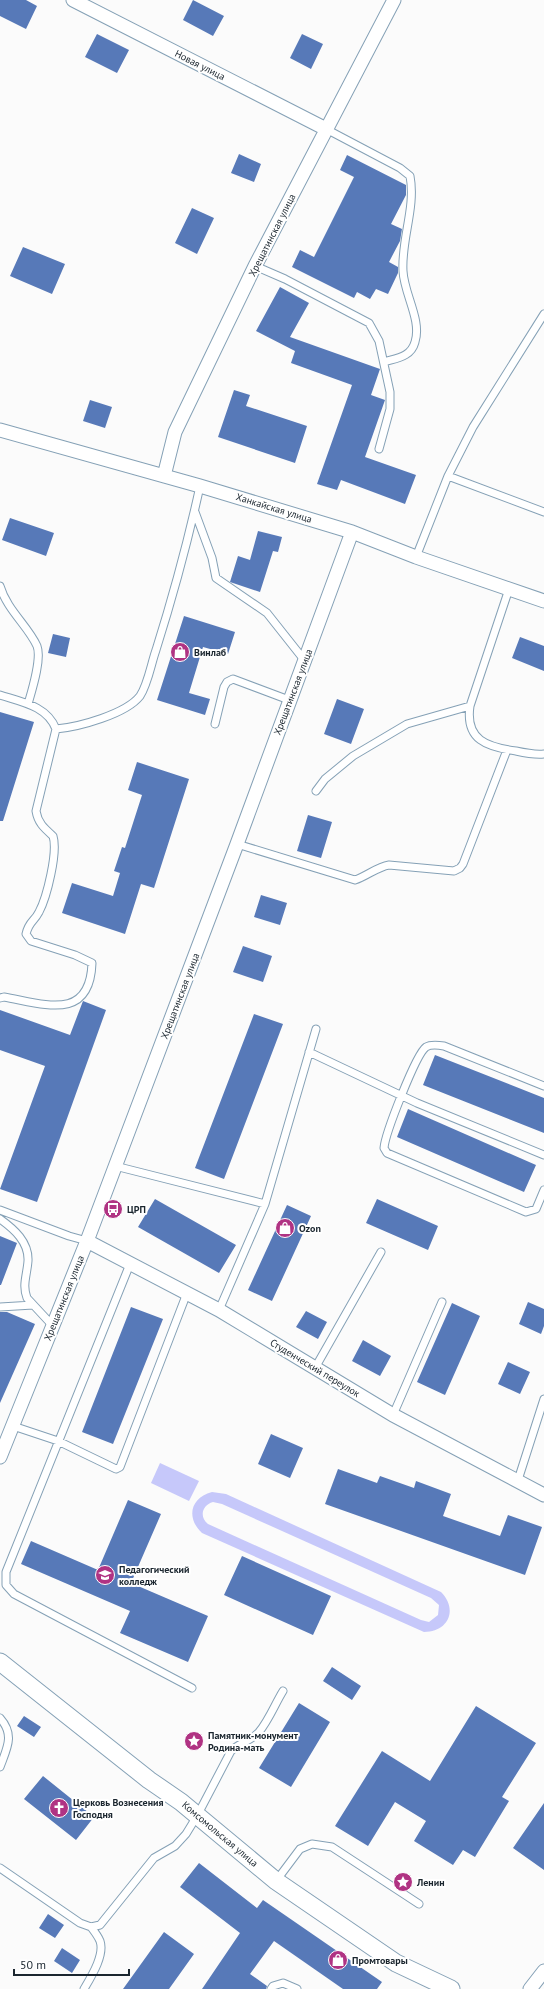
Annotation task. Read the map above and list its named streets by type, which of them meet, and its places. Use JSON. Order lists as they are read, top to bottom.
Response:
{
  "streets": {
    "street": [
      "Новая улица",
      "Хрещатинская улица",
      "Ханкайская улица",
      "Студенческий переулок",
      "Комсомольская улица"
    ]
  },
  "crossings": [
    ["Новая улица", "Хрещатинская улица"],
    ["Хрещатинская улица", "Ханкайская улица"],
    ["Хрещатинская улица", "Студенческий переулок"]
  ],
  "places": {
    "shop": ["Винлаб", "Ozon", "Промтовары"],
    "bus stop": ["ЦРП"],
    "school or university": ["Педагогический колледж"],
    "place": ["Памятник-монумент Родина-мать", "Ленин"],
    "church": ["Церковь Вознесения Господня"]
  },
  "scale_bar": "50 m"
}
